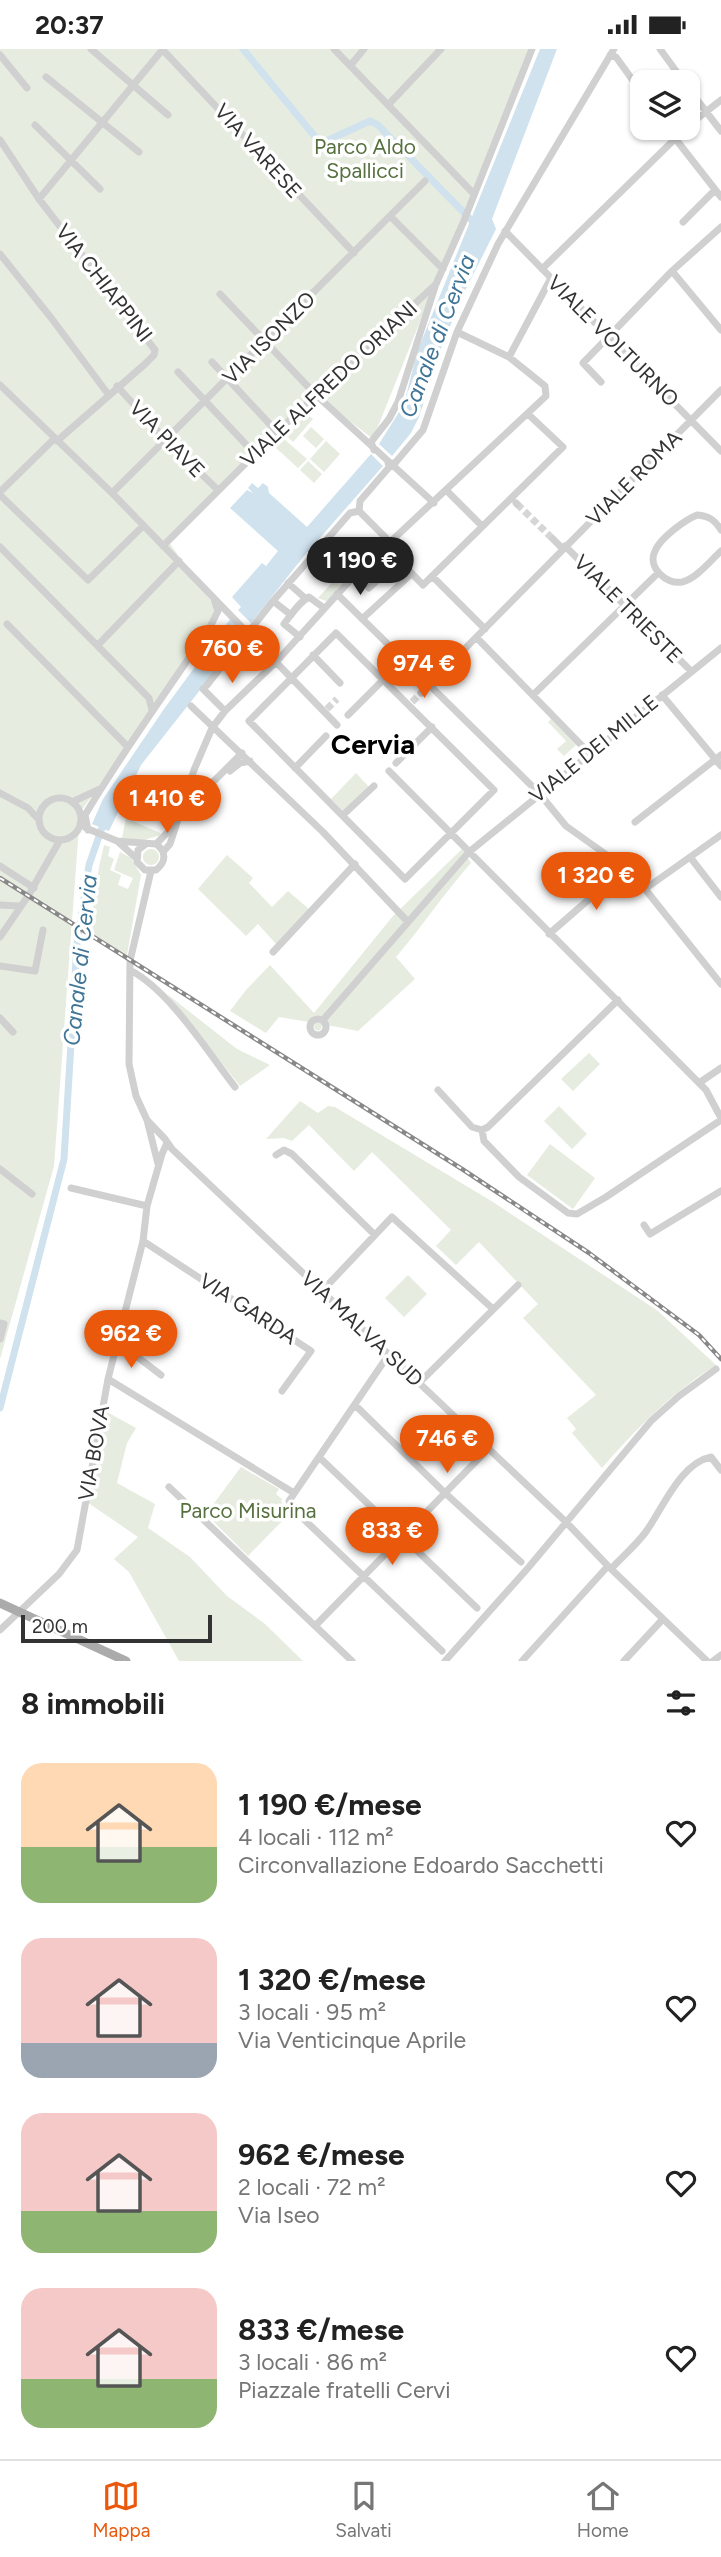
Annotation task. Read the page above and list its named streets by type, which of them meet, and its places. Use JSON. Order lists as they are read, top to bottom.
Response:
{
  "streets": {
    "street": [
      "VIA VARESE",
      "VIA CHIAPPINI",
      "VIA ISONZO",
      "VIALE VOLTURNO",
      "VIALE ALFREDO ORIANI",
      "VIA PIAVE",
      "VIALE ROMA",
      "VIALE TRIESTE",
      "VIALE DEI MILLE",
      "VIA GARDA",
      "VIA MALVA SUD",
      "VIA BOVA"
    ]
  },
  "crossings": [
    ["VIA VARESE", "VIA ISONZO"],
    ["VIA CHIAPPINI", "VIA PIAVE"],
    ["VIA ISONZO", "VIA PIAVE"],
    ["VIALE VOLTURNO", "VIALE ROMA"],
    ["VIALE ALFREDO ORIANI", "VIA PIAVE"],
    ["VIALE ROMA", "VIALE TRIESTE"],
    ["VIALE TRIESTE", "VIALE DEI MILLE"],
    ["VIA GARDA", "VIA BOVA"],
    ["VIA MALVA SUD", "VIA BOVA"]
  ],
  "districts": ["Cervia"],
  "water": ["Canale di Cervia"],
  "parks": ["Parco Aldo Spallicci", "Parco Misurina"],
  "scale_bar": "200 m",
  "page": {
    "status": "20:37",
    "price": [
      "1 190 €",
      "760 €",
      "974 €",
      "1 410 €",
      "1 320 €",
      "962 €",
      "746 €",
      "833 €"
    ],
    "scale": "200 m",
    "heading": "8 immobili",
    "list": [
      {
        "name": "1 190 €/mese",
        "note": "4 locali · 112 m² · Circonvallazione Edoardo Sacchetti"
      },
      {
        "name": "1 320 €/mese",
        "note": "3 locali · 95 m² · Via Venticinque Aprile"
      },
      {
        "name": "962 €/mese",
        "note": "2 locali · 72 m² · Via Iseo"
      },
      {
        "name": "833 €/mese",
        "note": "3 locali · 86 m² · Piazzale fratelli Cervi"
      }
    ],
    "tabs": ["Mappa", "Salvati", "Home"]
  }
}
